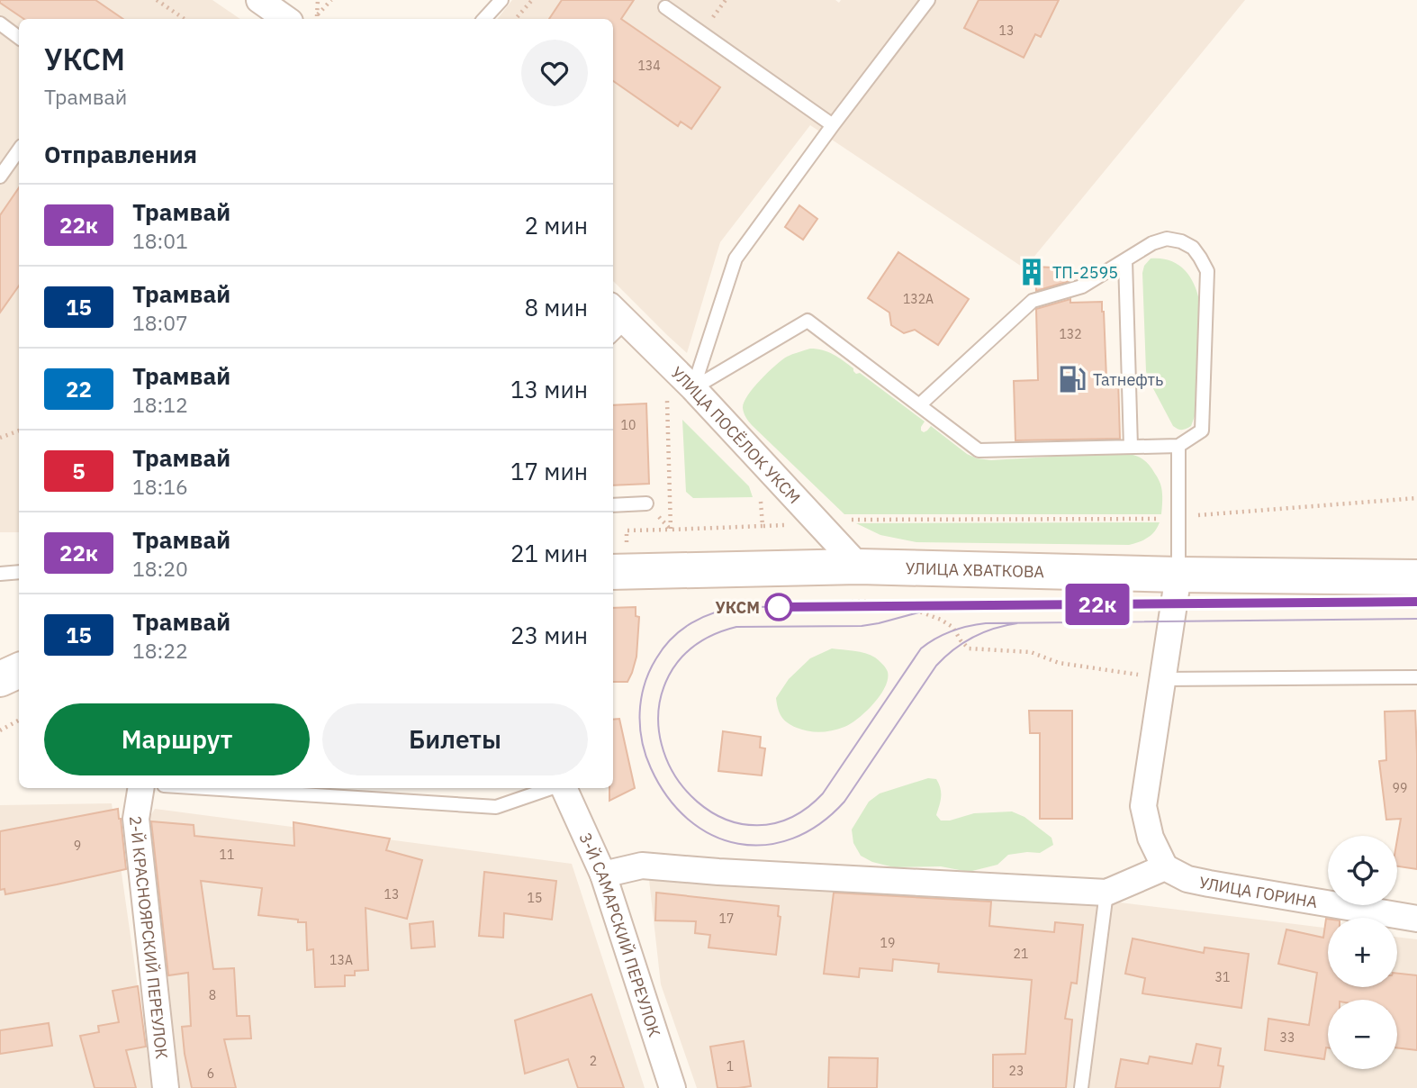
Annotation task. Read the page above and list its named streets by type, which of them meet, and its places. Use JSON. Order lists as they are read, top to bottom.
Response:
{
  "streets": {
    "main road": ["УЛИЦА ХВАТКОВА"],
    "street": [
      "УЛИЦА ПОСЁЛОК УКСМ",
      "УЛИЦА ГОРИНА",
      "3-Й САМАРСКИЙ ПЕРЕУЛОК",
      "2-Й КРАСНОЯРСКИЙ ПЕРЕУЛОК"
    ]
  },
  "crossings": [
    ["УЛИЦА ПОСЁЛОК УКСМ", "УЛИЦА ХВАТКОВА"]
  ],
  "places": {
    "building": ["ТП-2595"],
    "fuel station": ["Татнефть"],
    "other": ["УКСМ"]
  },
  "lines": ["tram line 22к"],
  "house_numbers": [
    "13",
    "134",
    "132А",
    "132",
    "10",
    "99",
    "9",
    "11",
    "13",
    "15",
    "17",
    "19",
    "21",
    "13А",
    "31",
    "8",
    "33",
    "2",
    "1",
    "23",
    "6"
  ],
  "page": {
    "on_map": "22к",
    "heading": [
      ["УКСМ", "Трамвай"],
      "Отправления"
    ],
    "list": [
      {
        "mark": "22к",
        "name": "Трамвай",
        "note": "18:01",
        "value": "2 мин"
      },
      {
        "mark": "15",
        "name": "Трамвай",
        "note": "18:07",
        "value": "8 мин"
      },
      {
        "mark": "22",
        "name": "Трамвай",
        "note": "18:12",
        "value": "13 мин"
      },
      {
        "mark": "5",
        "name": "Трамвай",
        "note": "18:16",
        "value": "17 мин"
      },
      {
        "mark": "22к",
        "name": "Трамвай",
        "note": "18:20",
        "value": "21 мин"
      },
      {
        "mark": "15",
        "name": "Трамвай",
        "note": "18:22",
        "value": "23 мин"
      }
    ],
    "buttons": ["Маршрут", "Билеты"],
    "map_buttons": ["+", "−"]
  }
}
